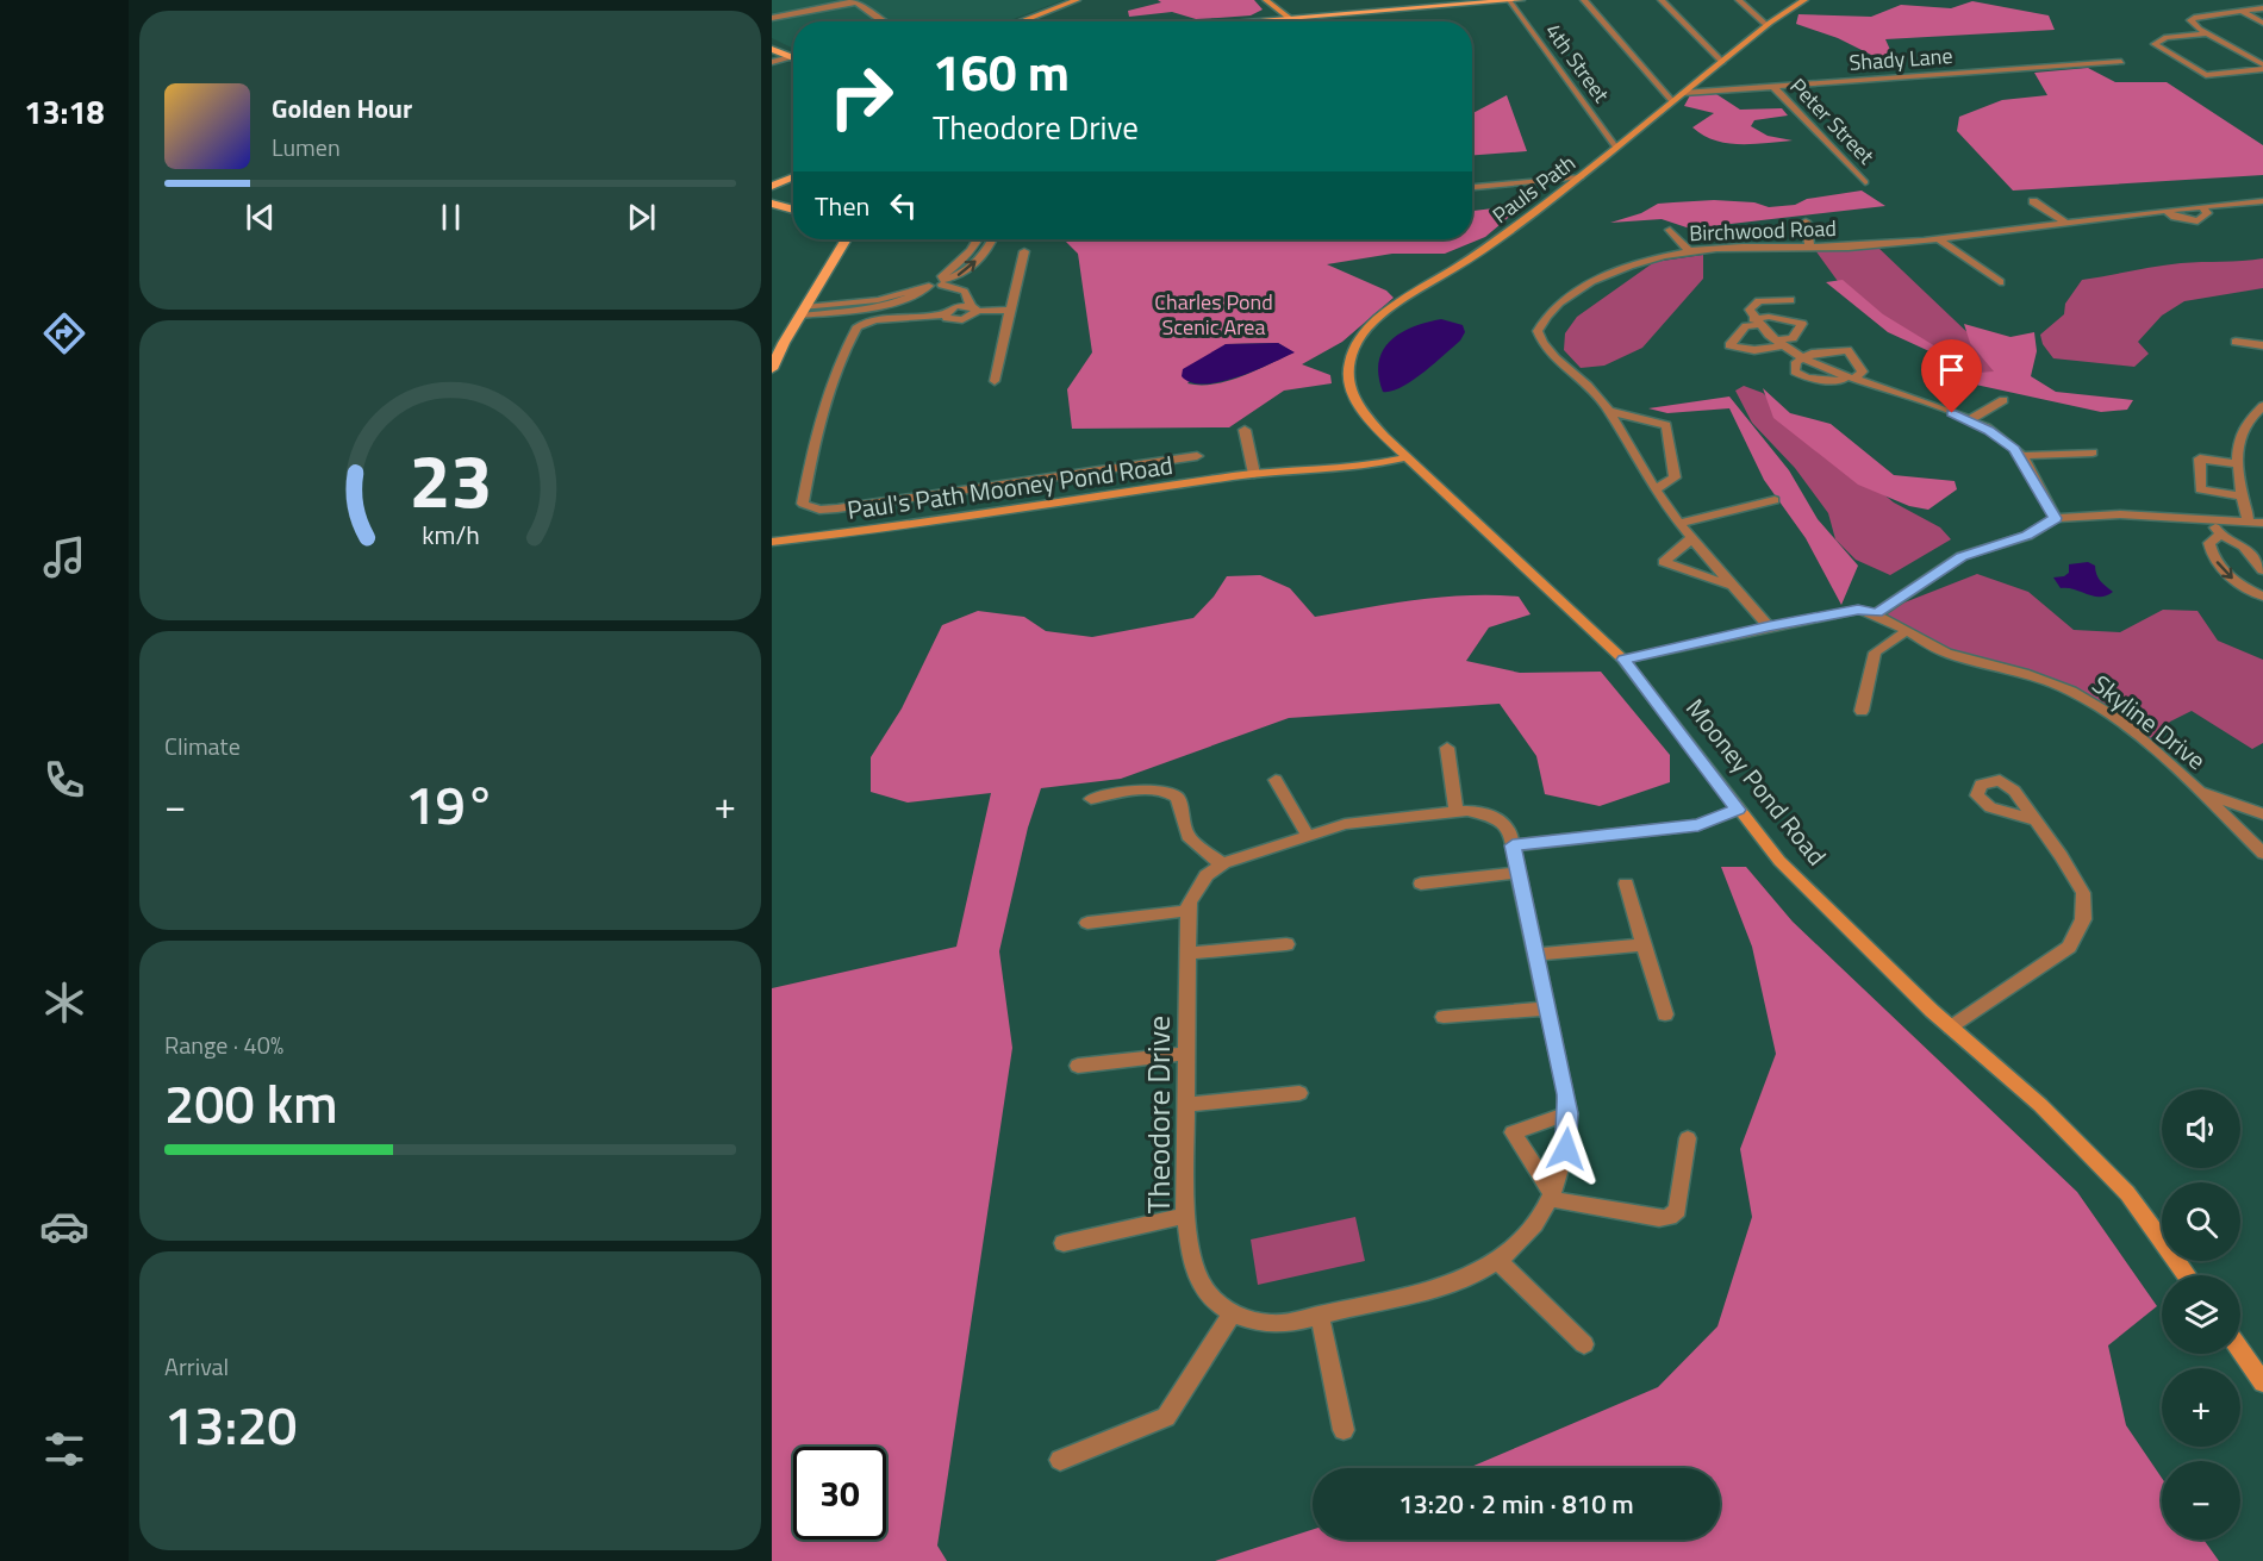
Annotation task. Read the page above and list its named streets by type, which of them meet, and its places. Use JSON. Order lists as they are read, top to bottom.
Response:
{
  "streets": {
    "street": [
      "Shady Lane",
      "4th Street",
      "Peter Street",
      "Pauls Path",
      "Birchwood Road",
      "Paul's Path Mooney Pond Road",
      "Skyline Drive",
      "Mooney Pond Road",
      "Theodore Drive"
    ]
  },
  "crossings": [
    ["Shady Lane", "Peter Street"],
    ["Shady Lane", "Pauls Path"],
    ["4th Street", "Pauls Path"],
    ["Pauls Path", "Mooney Pond Road"]
  ],
  "parks": ["Charles Pond Scenic Area"],
  "page": {
    "tabs": "13:18",
    "turn": ["160 m", "Theodore Drive"],
    "song": ["Golden Hour", "Lumen"],
    "then": "Then",
    "tile": [
      "Climate",
      ["Range · 40%", "200 km"],
      ["Arrival", "13:20"]
    ],
    "heat": ["−", "19°", "+"],
    "map_buttons": ["+", "−"],
    "limit": "30",
    "trip": "13:20 · 2 min · 810 m",
    "gauge": ["23", "km/h"]
  }
}
